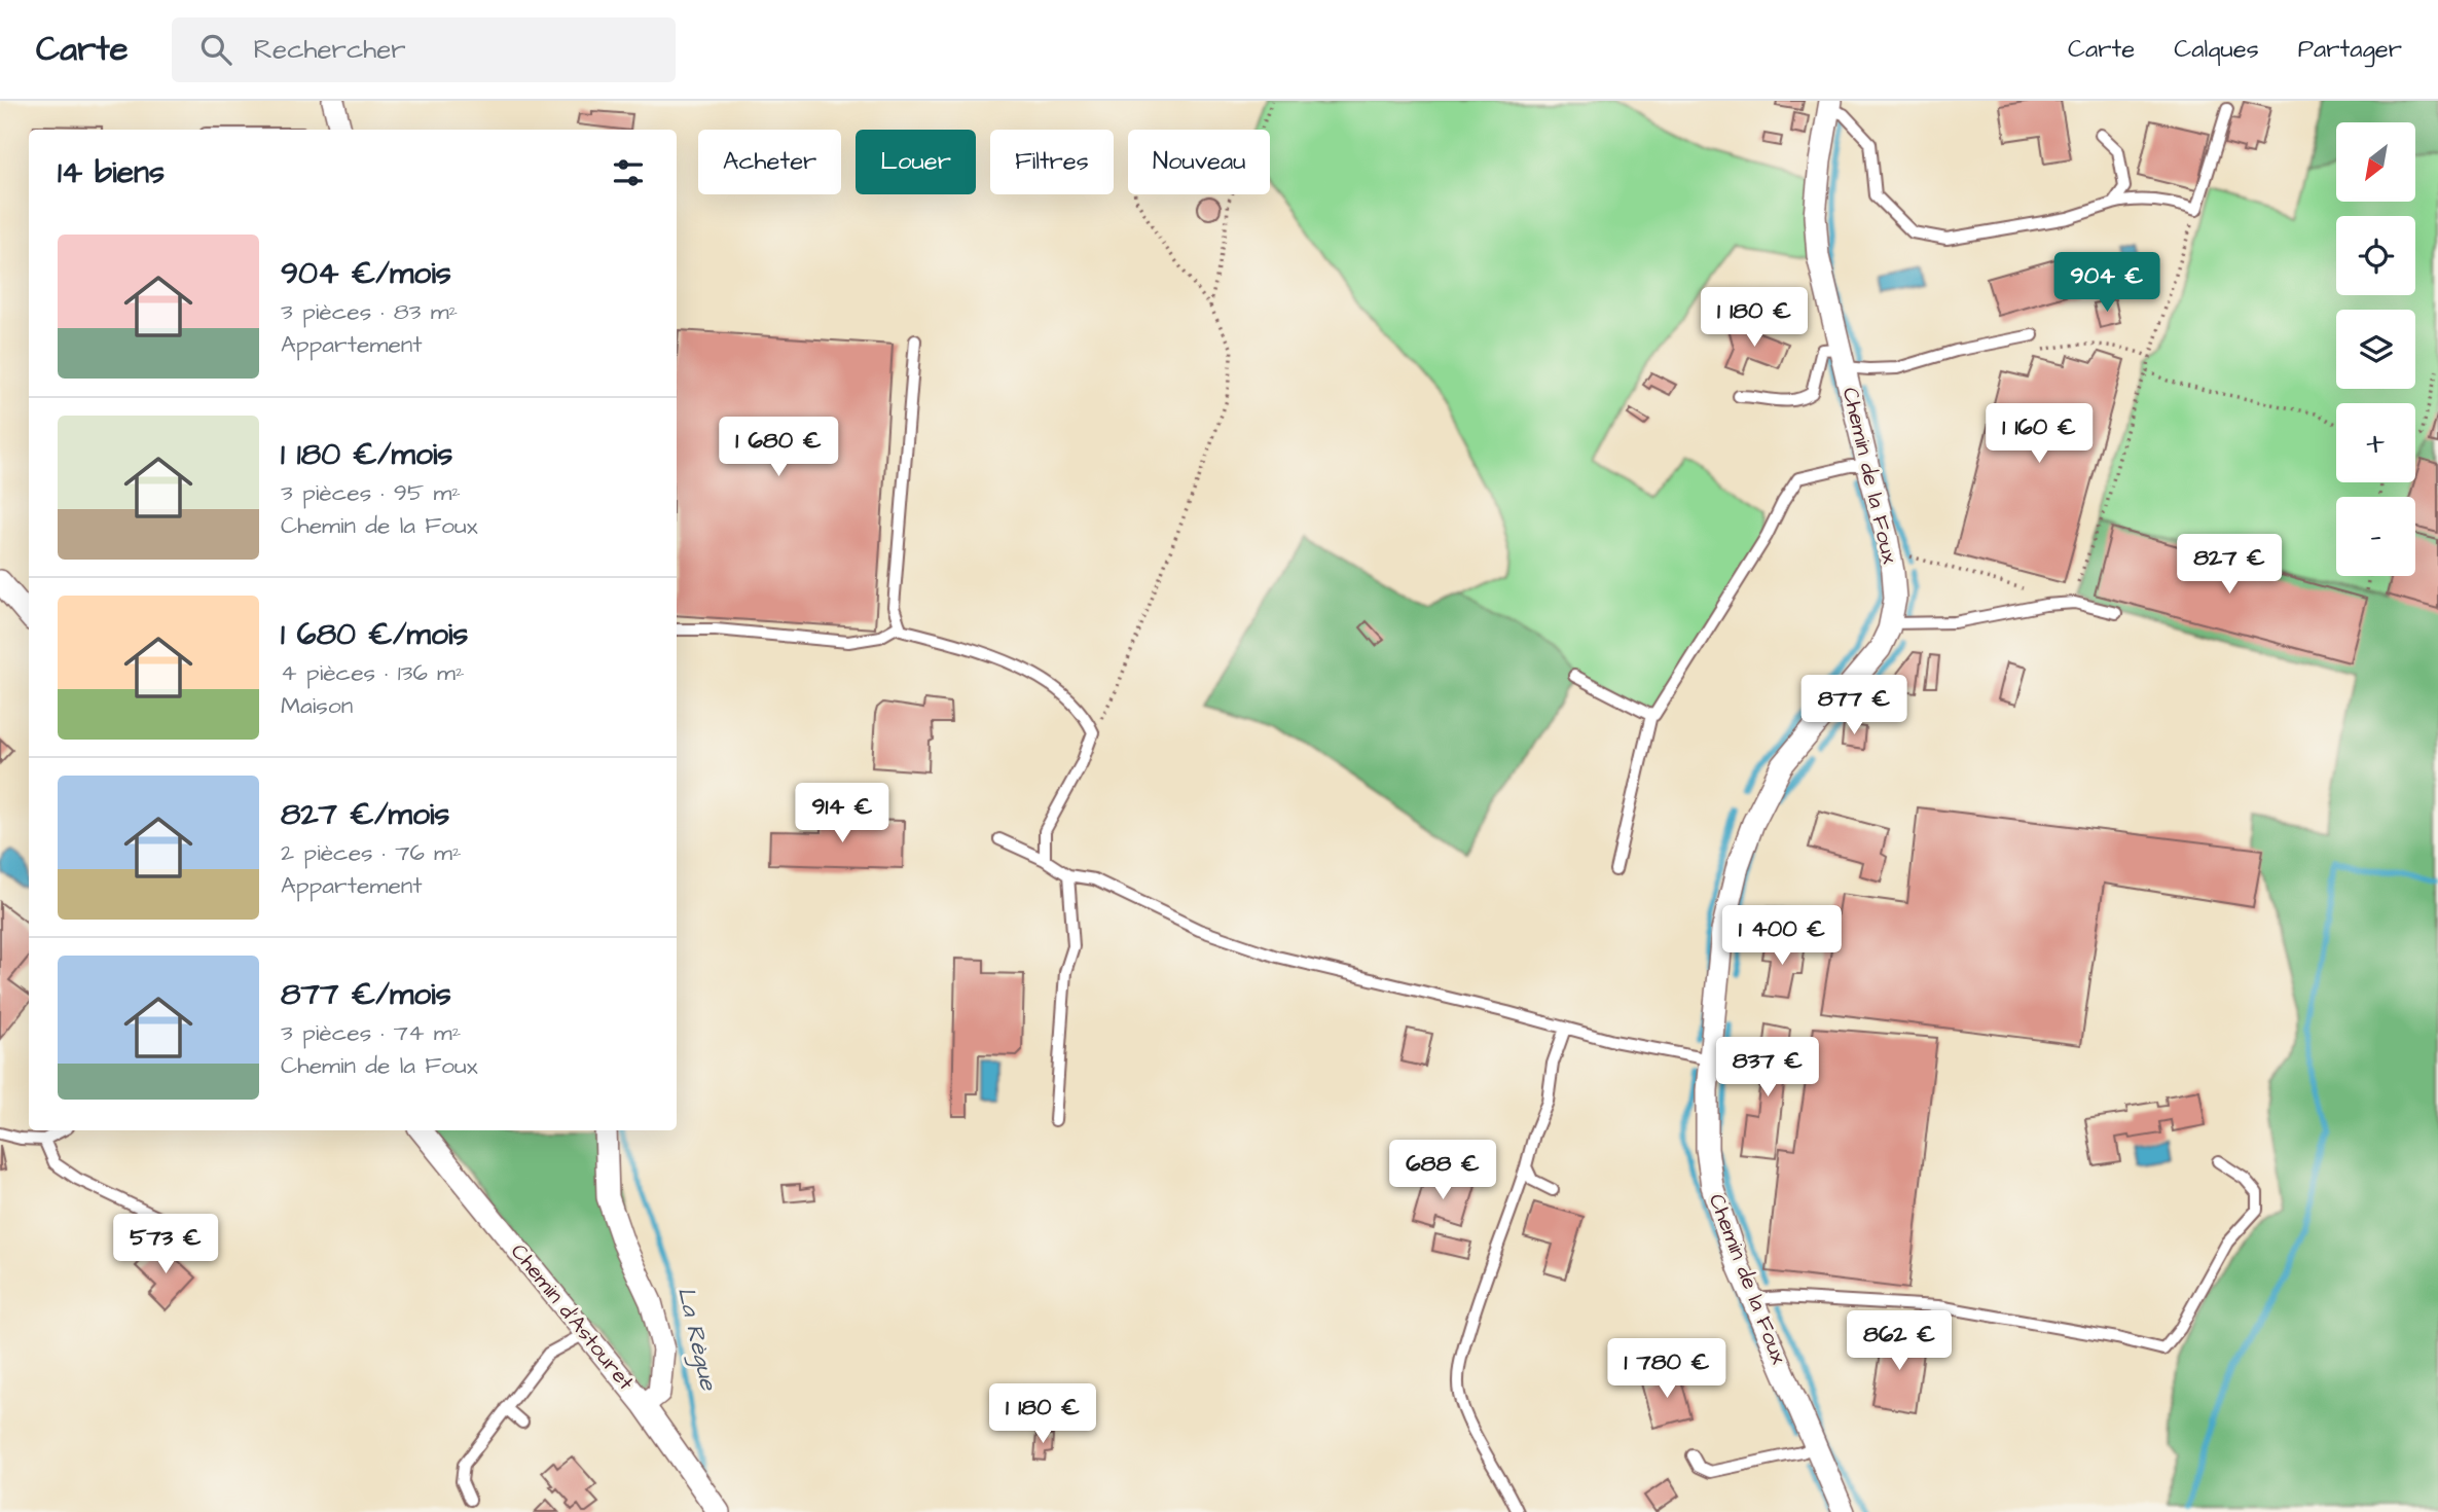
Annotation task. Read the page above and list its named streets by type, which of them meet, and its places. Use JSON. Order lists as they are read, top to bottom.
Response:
{
  "streets": {
    "street": ["Chemin de la Foux", "Chemin d'Astouret"]
  },
  "water": ["La Règue"],
  "north": "bottom left",
  "page": {
    "header": "Carte",
    "search": "Rechercher",
    "nav": ["Carte", "Calques", "Partager"],
    "map_buttons": ["+", "−"],
    "chip": [
      "Acheter",
      "Louer",
      "Filtres",
      "Nouveau"
    ],
    "heading": "14 biens",
    "list": [
      {
        "name": "904 €/mois",
        "note": "3 pièces · 83 m² · Appartement"
      },
      {
        "name": "1 180 €/mois",
        "note": "3 pièces · 95 m² · Chemin de la Foux"
      },
      {
        "name": "1 680 €/mois",
        "note": "4 pièces · 136 m² · Maison"
      },
      {
        "name": "827 €/mois",
        "note": "2 pièces · 76 m² · Appartement"
      },
      {
        "name": "877 €/mois",
        "note": "3 pièces · 74 m² · Chemin de la Foux"
      }
    ],
    "price": [
      "904 €",
      "1 180 €",
      "1 160 €",
      "1 680 €",
      "827 €",
      "877 €",
      "914 €",
      "1 400 €",
      "837 €",
      "688 €",
      "573 €",
      "862 €",
      "1 780 €",
      "1 180 €"
    ]
  }
}
